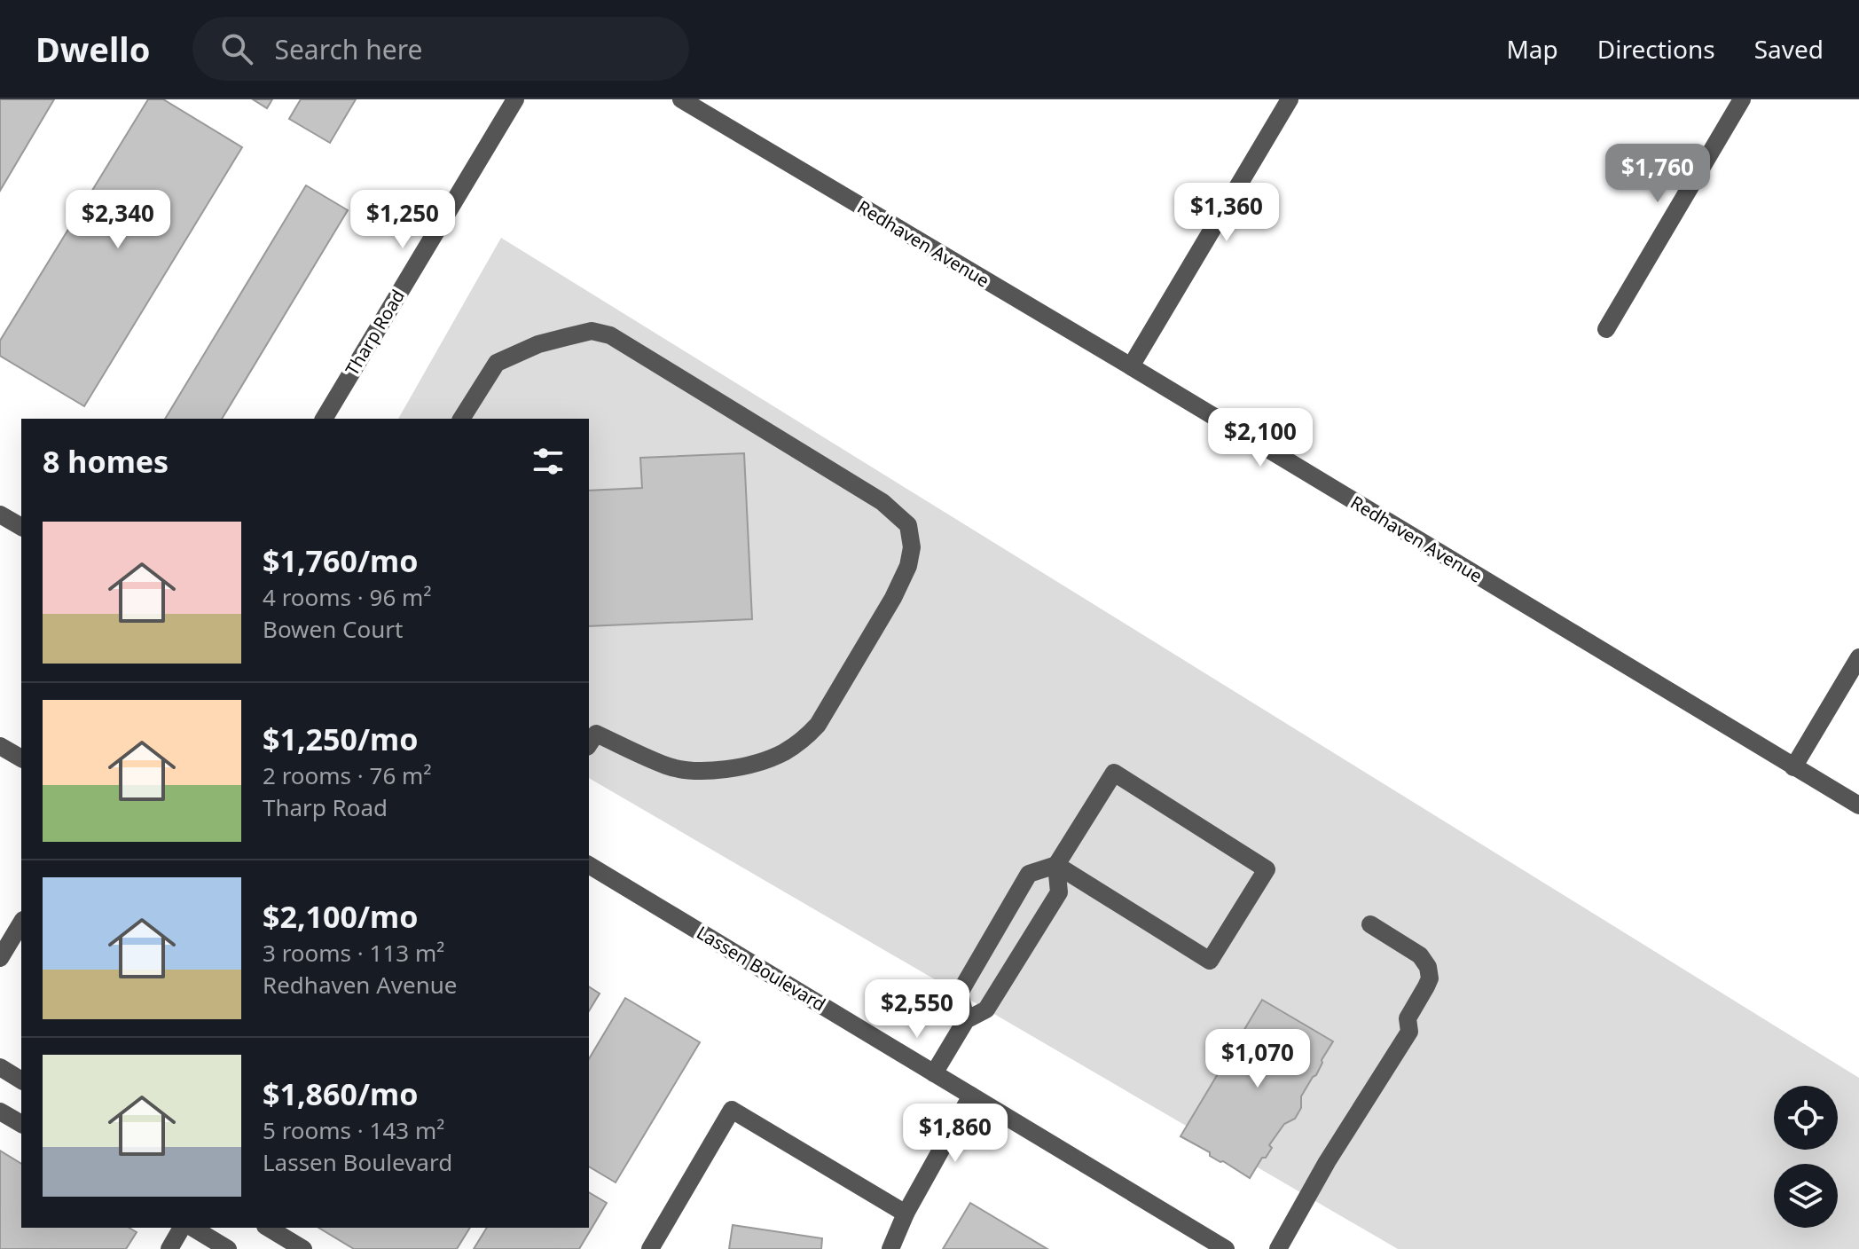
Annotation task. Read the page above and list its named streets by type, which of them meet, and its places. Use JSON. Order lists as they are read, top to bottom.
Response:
{
  "streets": {
    "street": ["Redhaven Avenue", "Tharp Road", "Lassen Boulevard"]
  },
  "page": {
    "header": "Dwello",
    "search": "Search here",
    "nav": ["Map", "Directions", "Saved"],
    "price": [
      "$1,760",
      "$1,360",
      "$2,340",
      "$1,250",
      "$2,100",
      "$2,550",
      "$1,070",
      "$1,860"
    ],
    "heading": "8 homes",
    "list": [
      {
        "name": "$1,760/mo",
        "note": "4 rooms · 96 m² · Bowen Court"
      },
      {
        "name": "$1,250/mo",
        "note": "2 rooms · 76 m² · Tharp Road"
      },
      {
        "name": "$2,100/mo",
        "note": "3 rooms · 113 m² · Redhaven Avenue"
      },
      {
        "name": "$1,860/mo",
        "note": "5 rooms · 143 m² · Lassen Boulevard"
      }
    ]
  }
}
